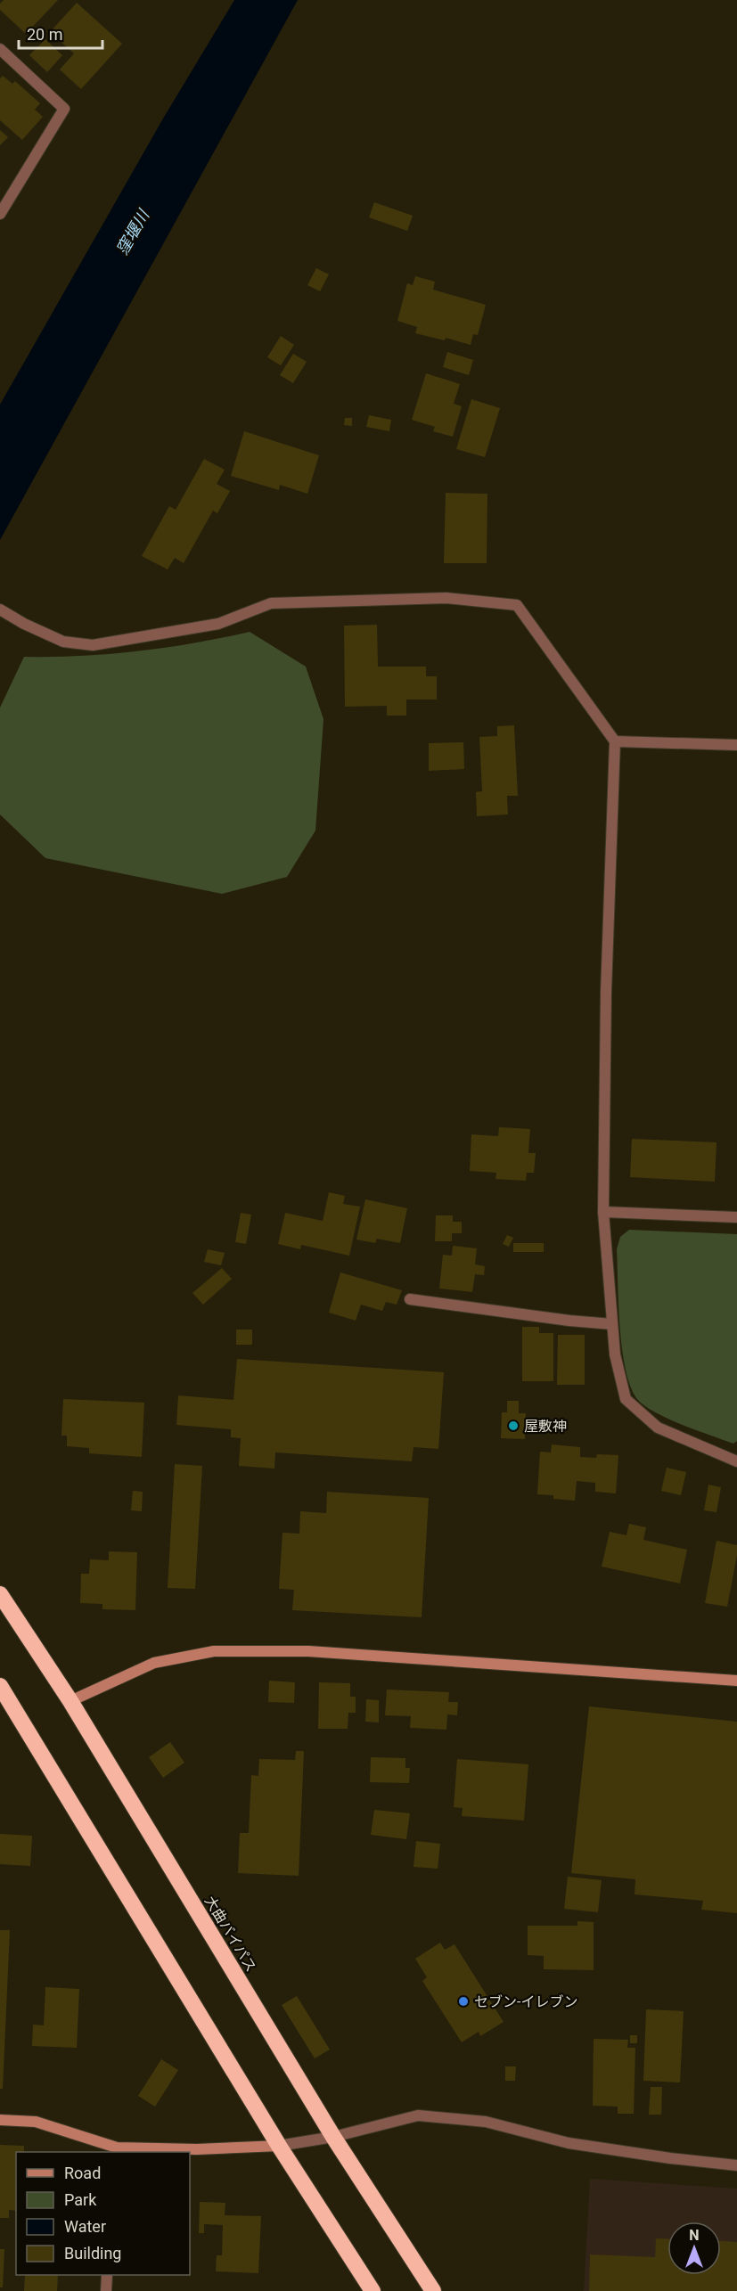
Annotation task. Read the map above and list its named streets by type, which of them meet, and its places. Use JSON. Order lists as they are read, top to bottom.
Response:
{
  "streets": {
    "highway": ["大曲バイパス"]
  },
  "water": ["窪堰川"],
  "places": ["屋敷神", "セブン-イレブン"],
  "legend": [
    "Road",
    "Park",
    "Water",
    "Building"
  ],
  "scale_bar": "20 m",
  "north": "top"
}
